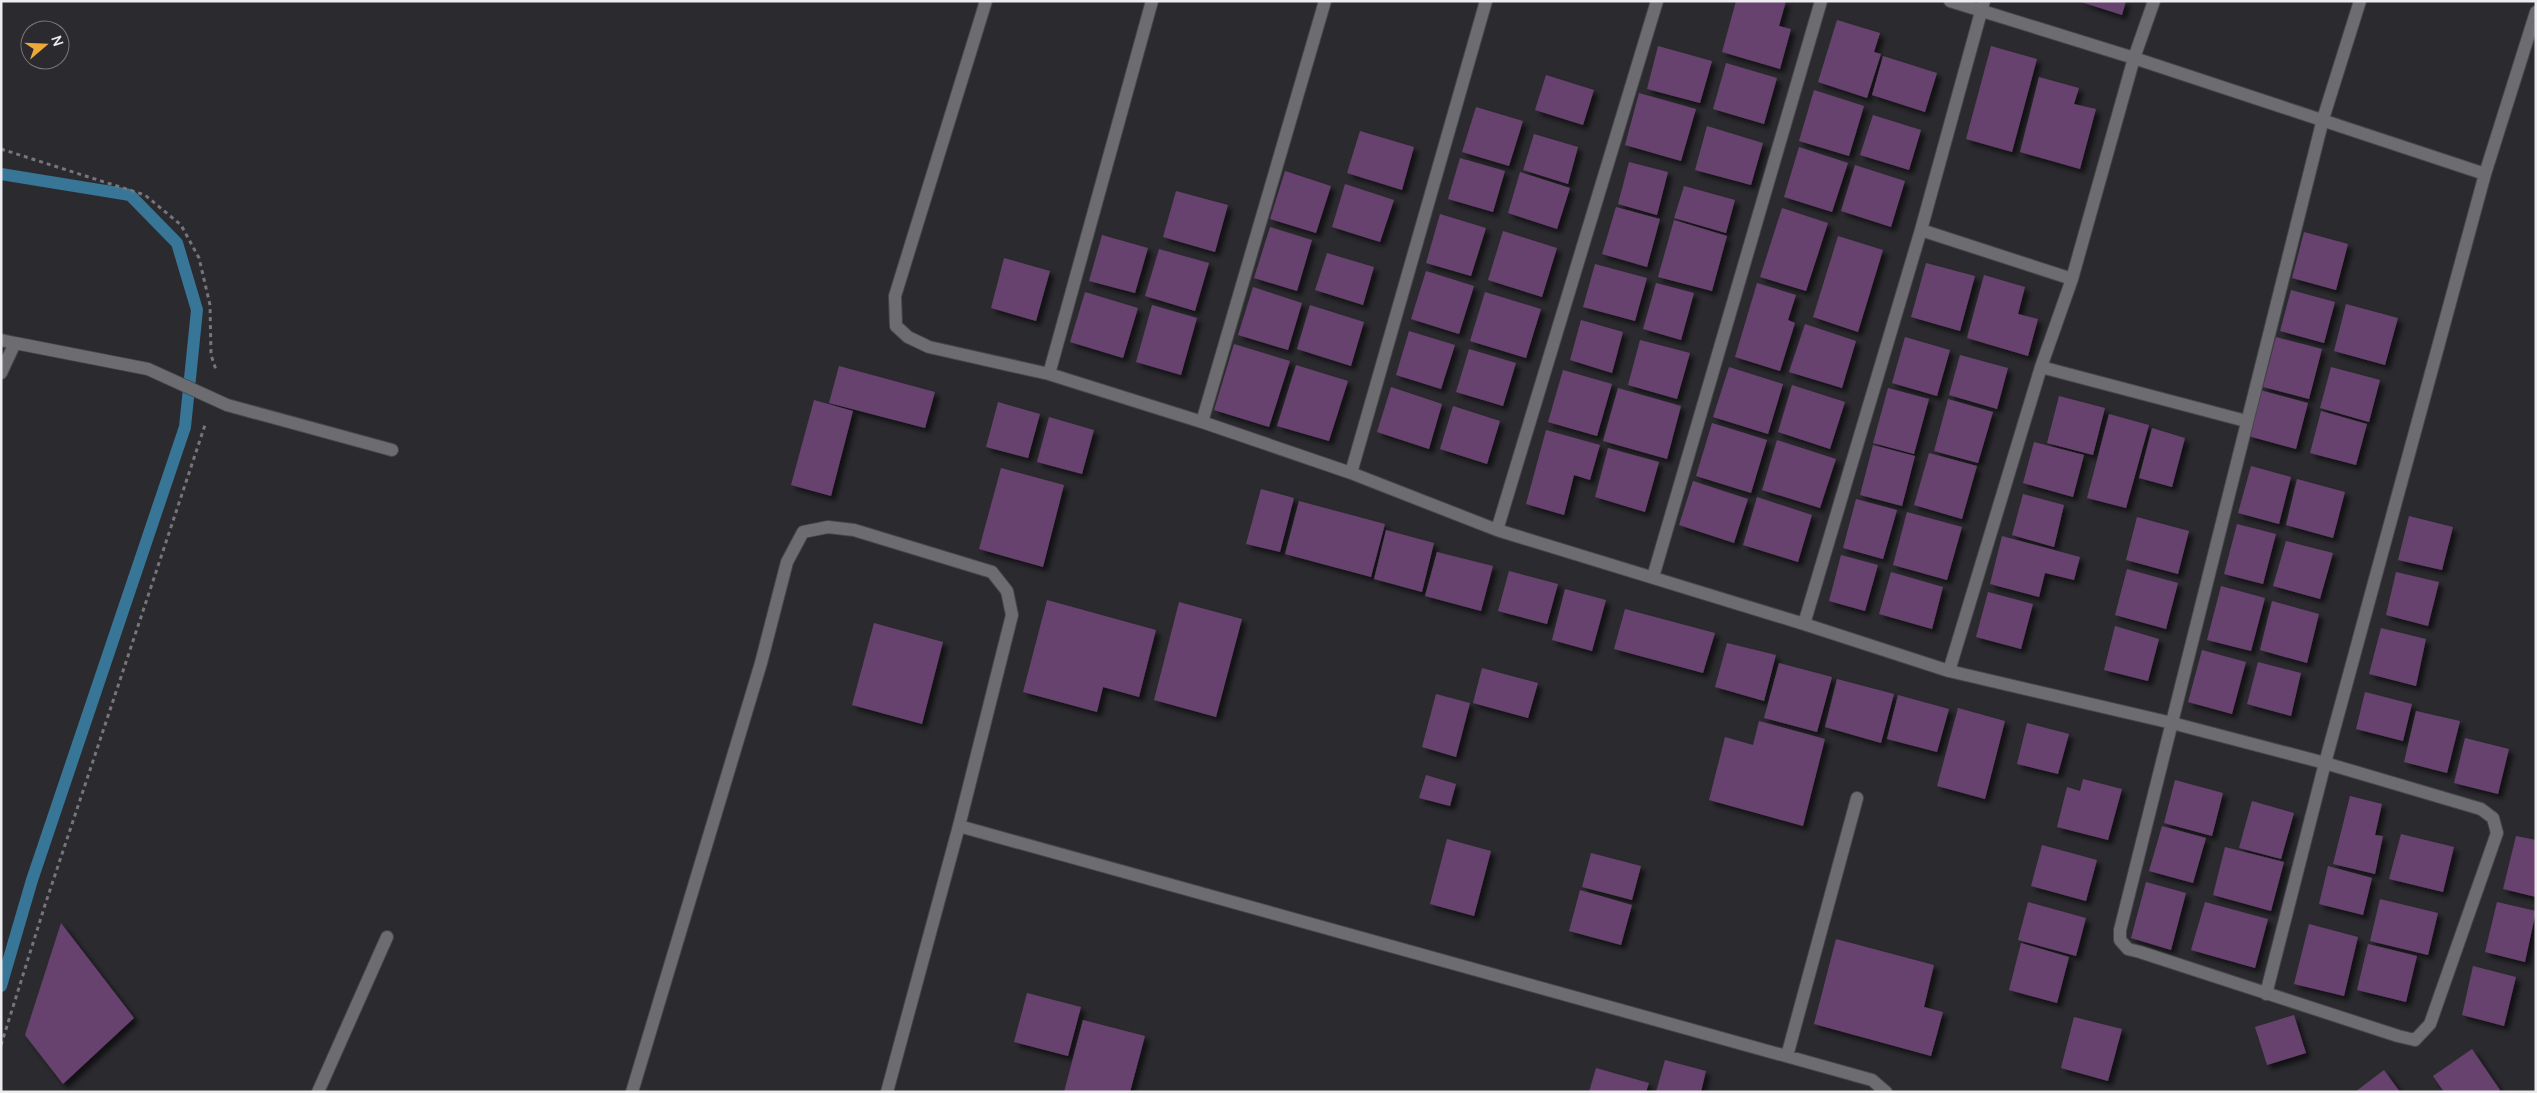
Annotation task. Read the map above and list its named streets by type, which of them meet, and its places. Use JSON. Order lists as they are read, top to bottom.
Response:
{
  "north": "right"
}
